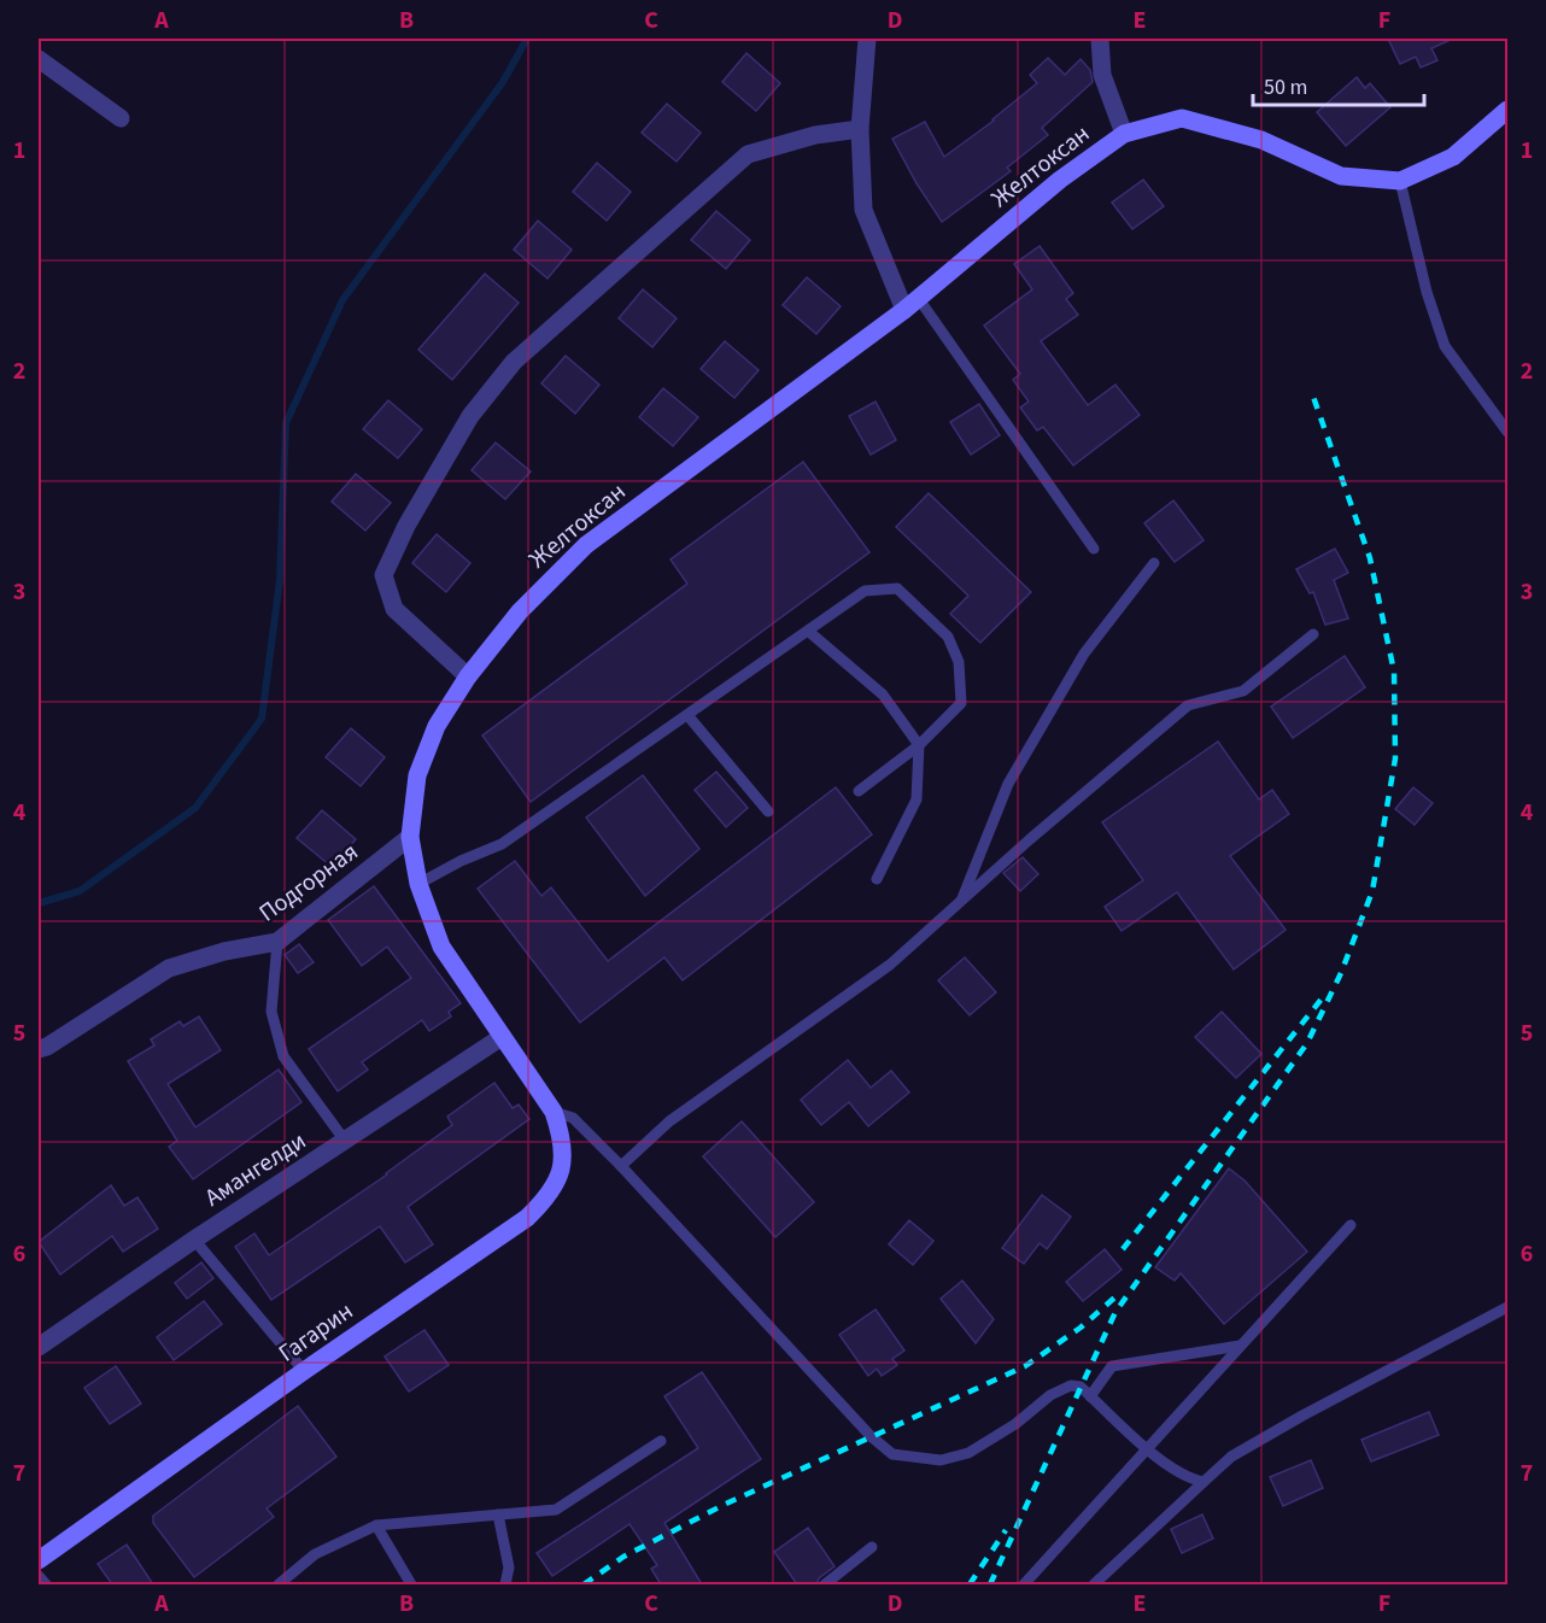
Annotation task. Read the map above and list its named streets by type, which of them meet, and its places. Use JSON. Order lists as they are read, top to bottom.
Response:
{
  "streets": {
    "main road": ["Желтоксан", "Гагарин"],
    "street": ["Подгорная", "Амангелди"]
  },
  "crossings": [
    ["Желтоксан", "Подгорная"],
    ["Желтоксан", "Амангелди"],
    ["Желтоксан", "Гагарин"]
  ],
  "scale_bar": "50 m",
  "grid": {
    "columns": [
      "A",
      "B",
      "C",
      "D",
      "E",
      "F"
    ],
    "rows": [
      "1",
      "2",
      "3",
      "4",
      "5",
      "6",
      "7"
    ]
  }
}
